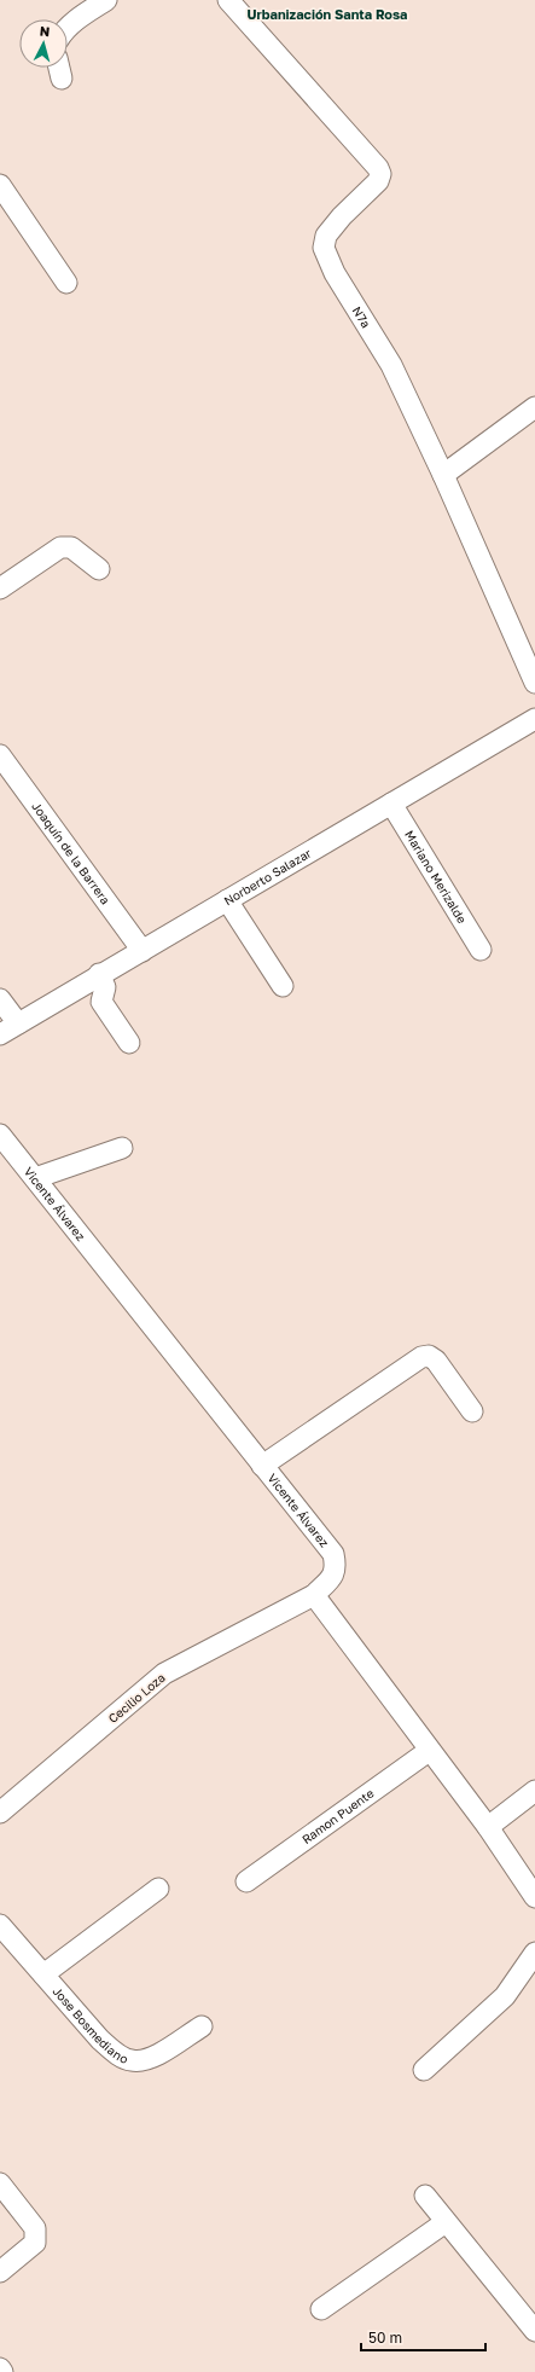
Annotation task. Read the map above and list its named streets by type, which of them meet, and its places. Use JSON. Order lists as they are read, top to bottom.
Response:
{
  "streets": {
    "street": [
      "N7a",
      "Joaquín de la Barrera",
      "Norberto Salazar",
      "Mariano Merizalde",
      "Vicente Álvarez",
      "Cecilio Loza",
      "Ramon Puente",
      "Jose Bosmediano"
    ]
  },
  "crossings": [
    ["Joaquín de la Barrera", "Norberto Salazar"],
    ["Norberto Salazar", "Mariano Merizalde"],
    ["Vicente Álvarez", "Cecilio Loza"]
  ],
  "districts": ["Urbanización Santa Rosa"],
  "scale_bar": "50 m",
  "north": "top"
}
